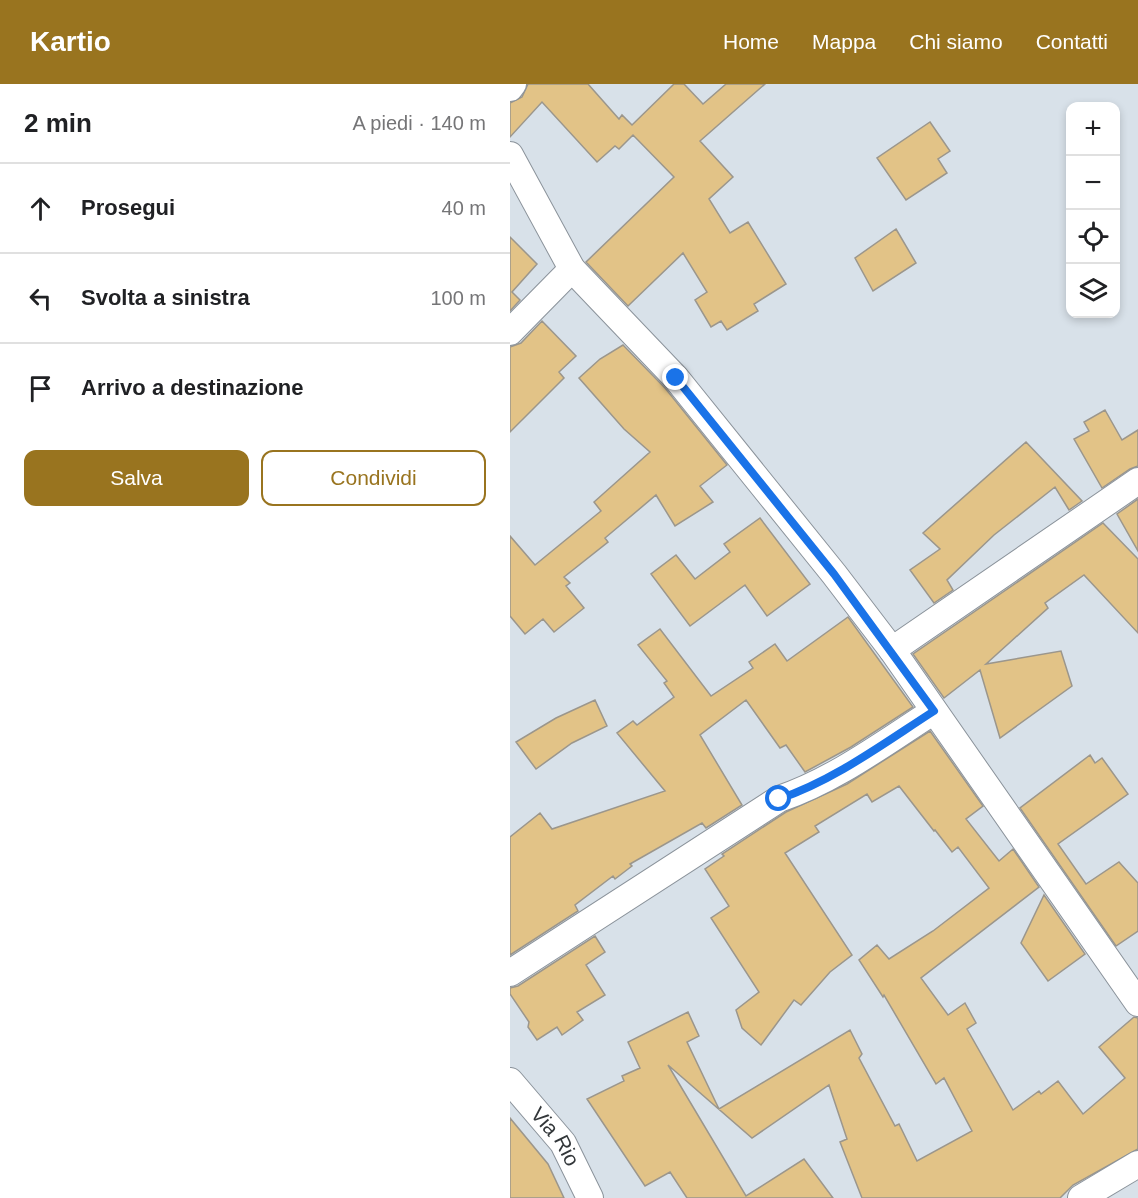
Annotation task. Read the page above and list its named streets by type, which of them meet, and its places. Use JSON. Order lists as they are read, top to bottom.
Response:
{
  "streets": {
    "street": ["Via Rio"]
  },
  "page": {
    "header": "Kartio",
    "nav": [
      "Home",
      "Mappa",
      "Chi siamo",
      "Contatti"
    ],
    "heading": ["2 min", "A piedi · 140 m"],
    "map_buttons": ["+", "−"],
    "list": [
      ["Prosegui", "40 m"],
      ["Svolta a sinistra", "100 m"],
      "Arrivo a destinazione"
    ],
    "buttons": ["Salva", "Condividi"]
  }
}
